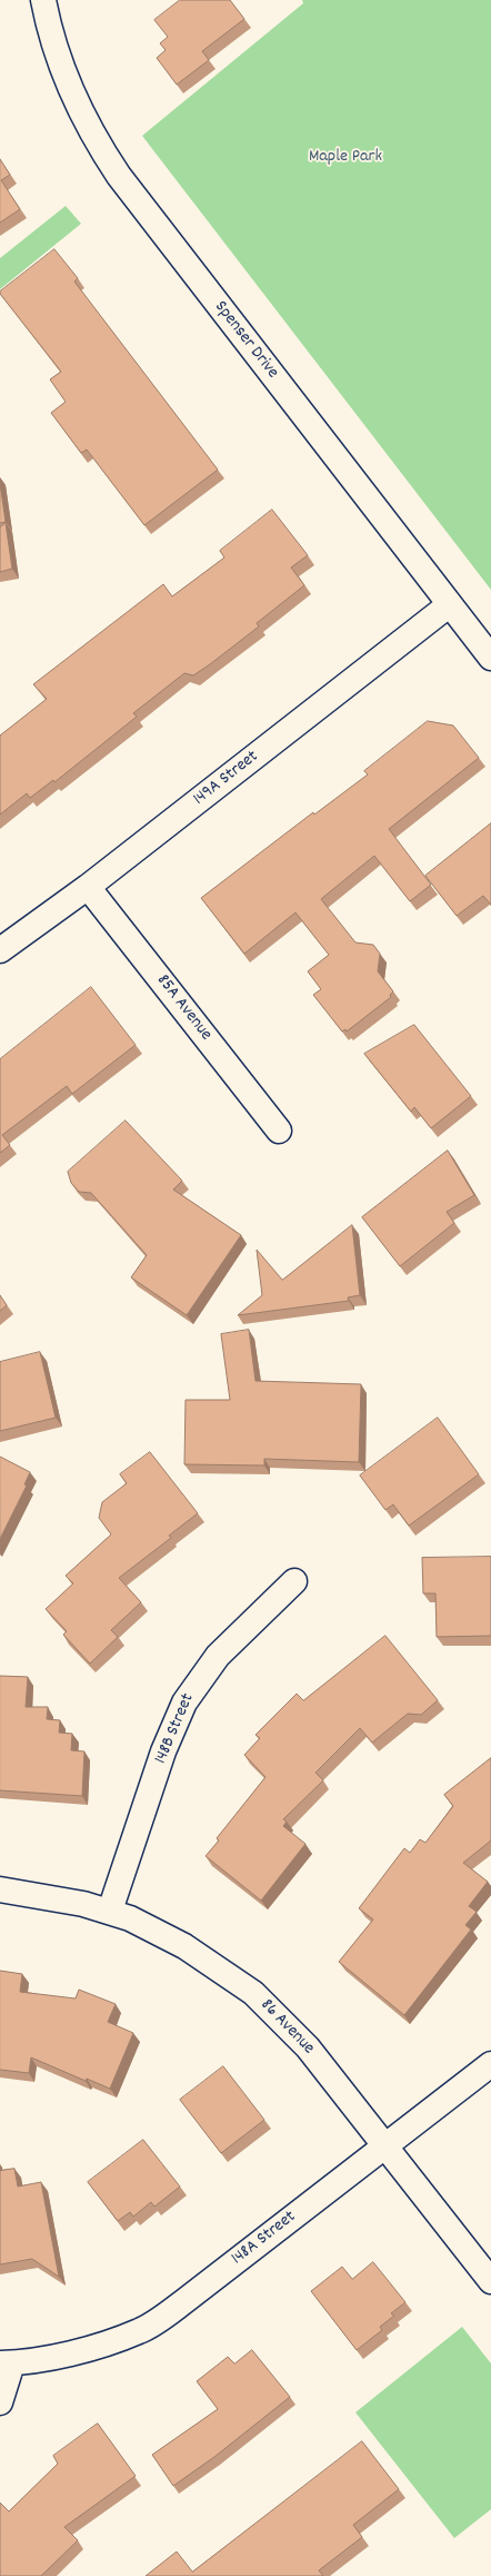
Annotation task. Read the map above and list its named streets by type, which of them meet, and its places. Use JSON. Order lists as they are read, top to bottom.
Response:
{
  "streets": {
    "street": [
      "Spenser Drive",
      "149A Street",
      "85A Avenue",
      "148B Street",
      "86 Avenue",
      "148A Street"
    ]
  },
  "crossings": [
    ["Spenser Drive", "149A Street"],
    ["149A Street", "85A Avenue"],
    ["148B Street", "86 Avenue"],
    ["86 Avenue", "148A Street"]
  ],
  "parks": ["Maple Park"]
}
